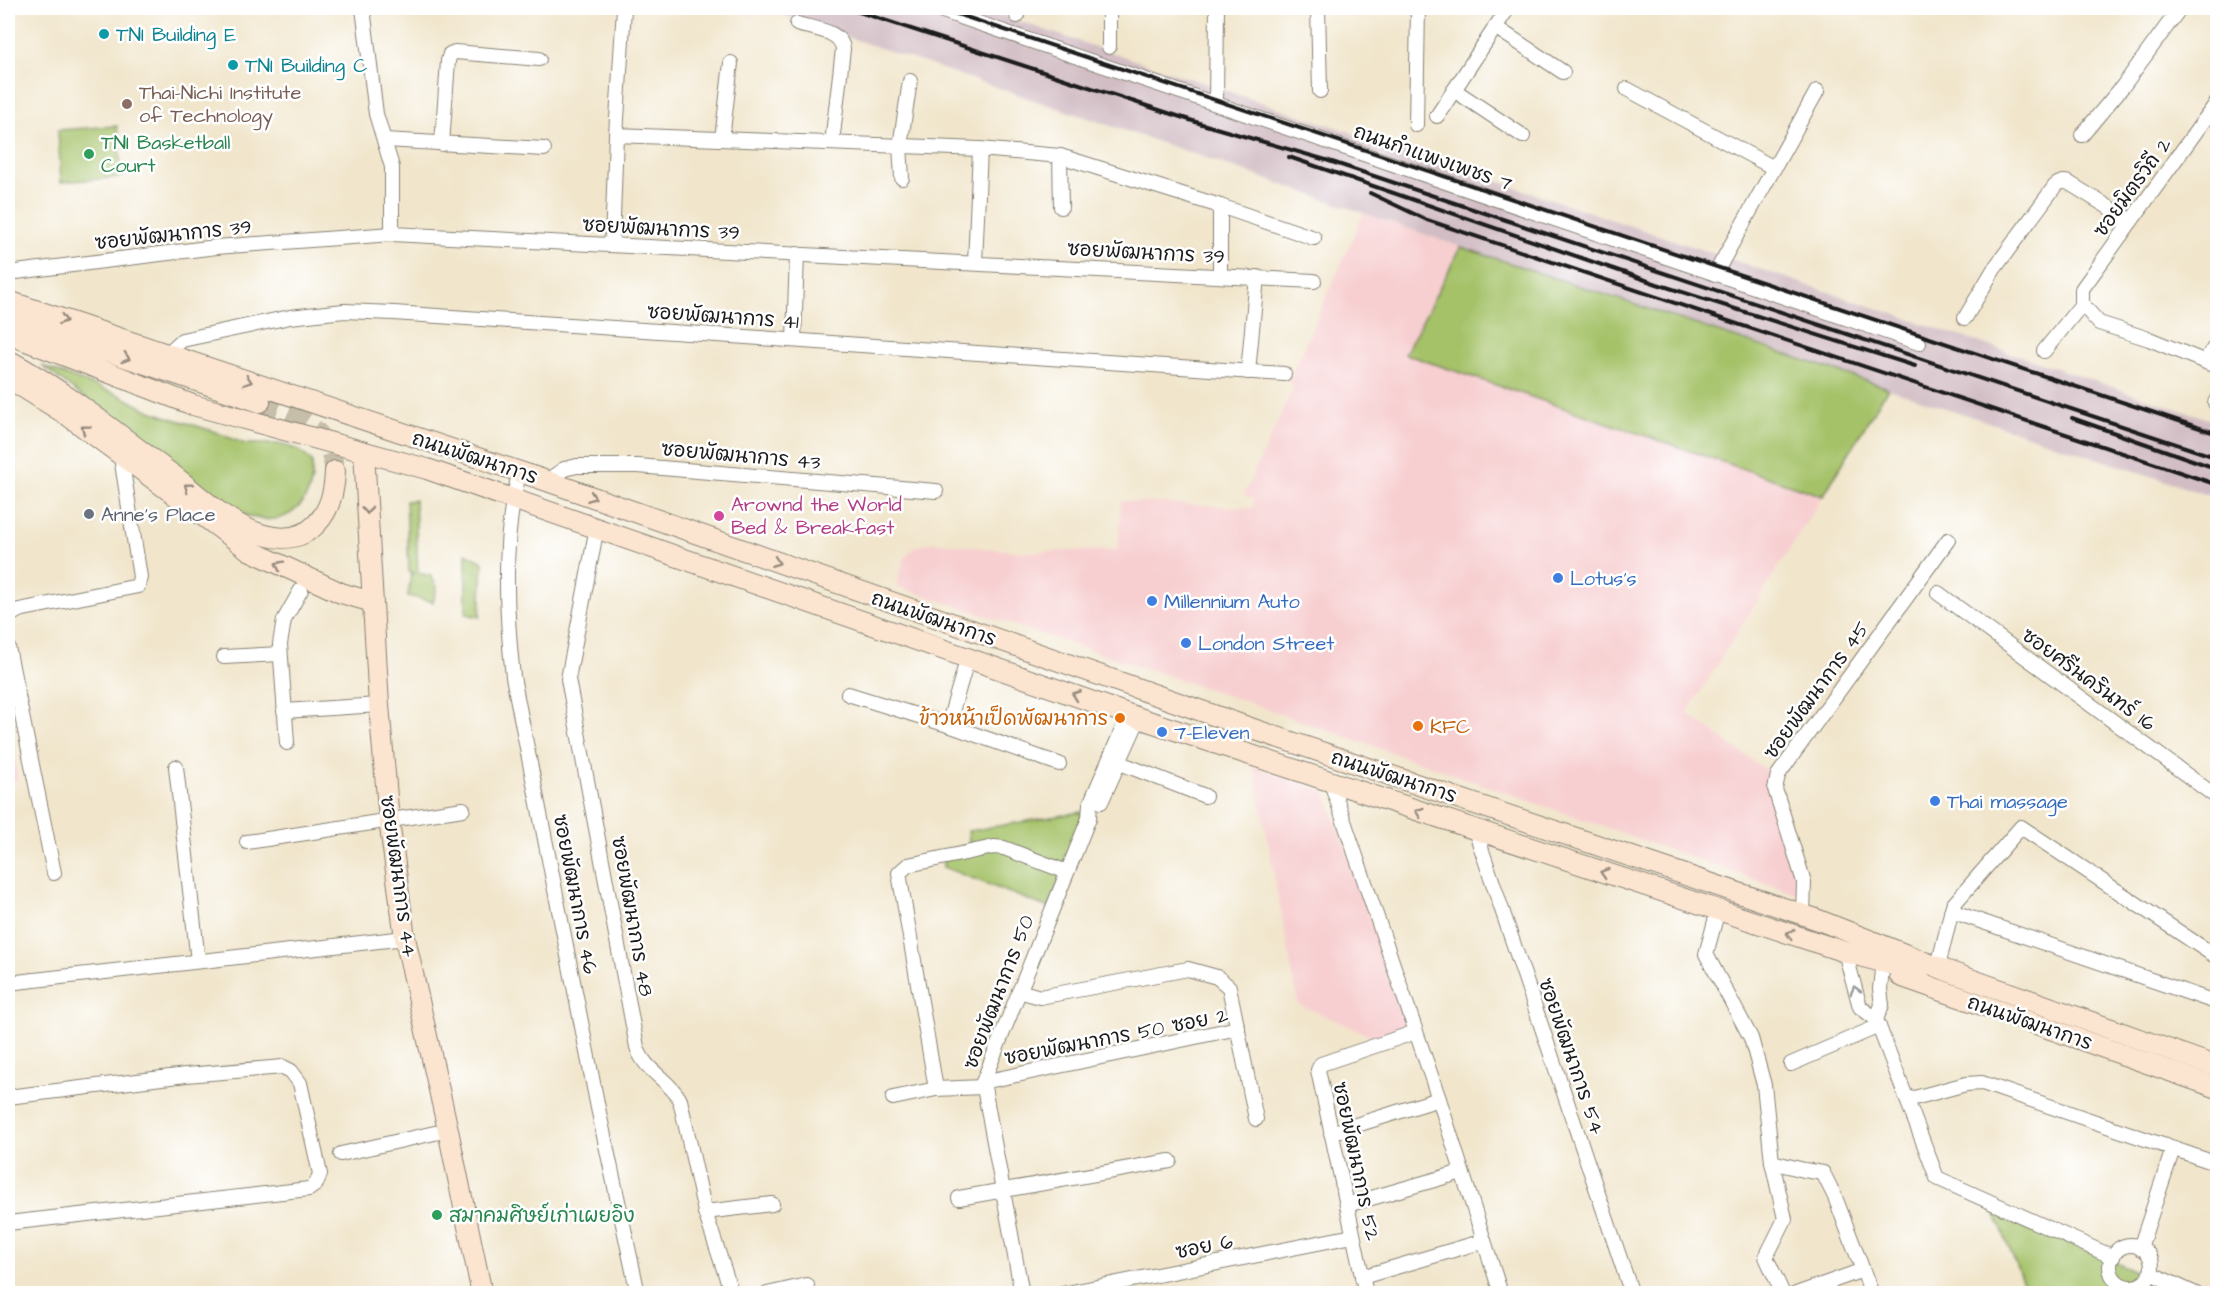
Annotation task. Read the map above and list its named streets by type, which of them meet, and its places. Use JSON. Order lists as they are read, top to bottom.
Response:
{
  "streets": {
    "main road": ["ถนนพัฒนาการ", "ซอยพัฒนาการ 44"],
    "street": [
      "ถนนกำแพงเพชร 7",
      "ซอยมิตรวิถี 2",
      "ซอยพัฒนาการ 39",
      "ซอยพัฒนาการ 41",
      "ซอยพัฒนาการ 43",
      "ซอยศรีนครินทร์ 16",
      "ซอยพัฒนาการ 45",
      "ซอยพัฒนาการ 46",
      "ซอยพัฒนาการ 48",
      "ซอยพัฒนาการ 50",
      "ซอยพัฒนาการ 50 ซอย 2",
      "ซอยพัฒนาการ 54",
      "ซอยพัฒนาการ 52",
      "ซอย 6"
    ]
  },
  "crossings": [
    ["ซอยพัฒนาการ 41", "ถนนพัฒนาการ"],
    ["ซอยพัฒนาการ 43", "ถนนพัฒนาการ"],
    ["ถนนพัฒนาการ", "ซอยพัฒนาการ 45"],
    ["ถนนพัฒนาการ", "ซอยพัฒนาการ 44"],
    ["ถนนพัฒนาการ", "ซอยพัฒนาการ 46"],
    ["ถนนพัฒนาการ", "ซอยพัฒนาการ 48"],
    ["ถนนพัฒนาการ", "ซอยพัฒนาการ 50"],
    ["ถนนพัฒนาการ", "ซอยพัฒนาการ 54"],
    ["ซอยพัฒนาการ 50", "ซอยพัฒนาการ 50 ซอย 2"],
    ["ซอยพัฒนาการ 52", "ซอย 6"]
  ],
  "places": [
    "TNI Building E",
    "TNI Building C",
    "Thai-Nichi Institute of Technology",
    "TNI Basketball Court",
    "Anne's Place",
    "Arownd the World Bed & Breakfast",
    "Lotus's",
    "Millennium Auto",
    "London Street",
    "ข้าวหน้าเป็ดพัฒนาการ",
    "KFC",
    "7-Eleven",
    "Thai massage",
    "สมาคมศิษย์เก่าเผยอิง"
  ]
}
